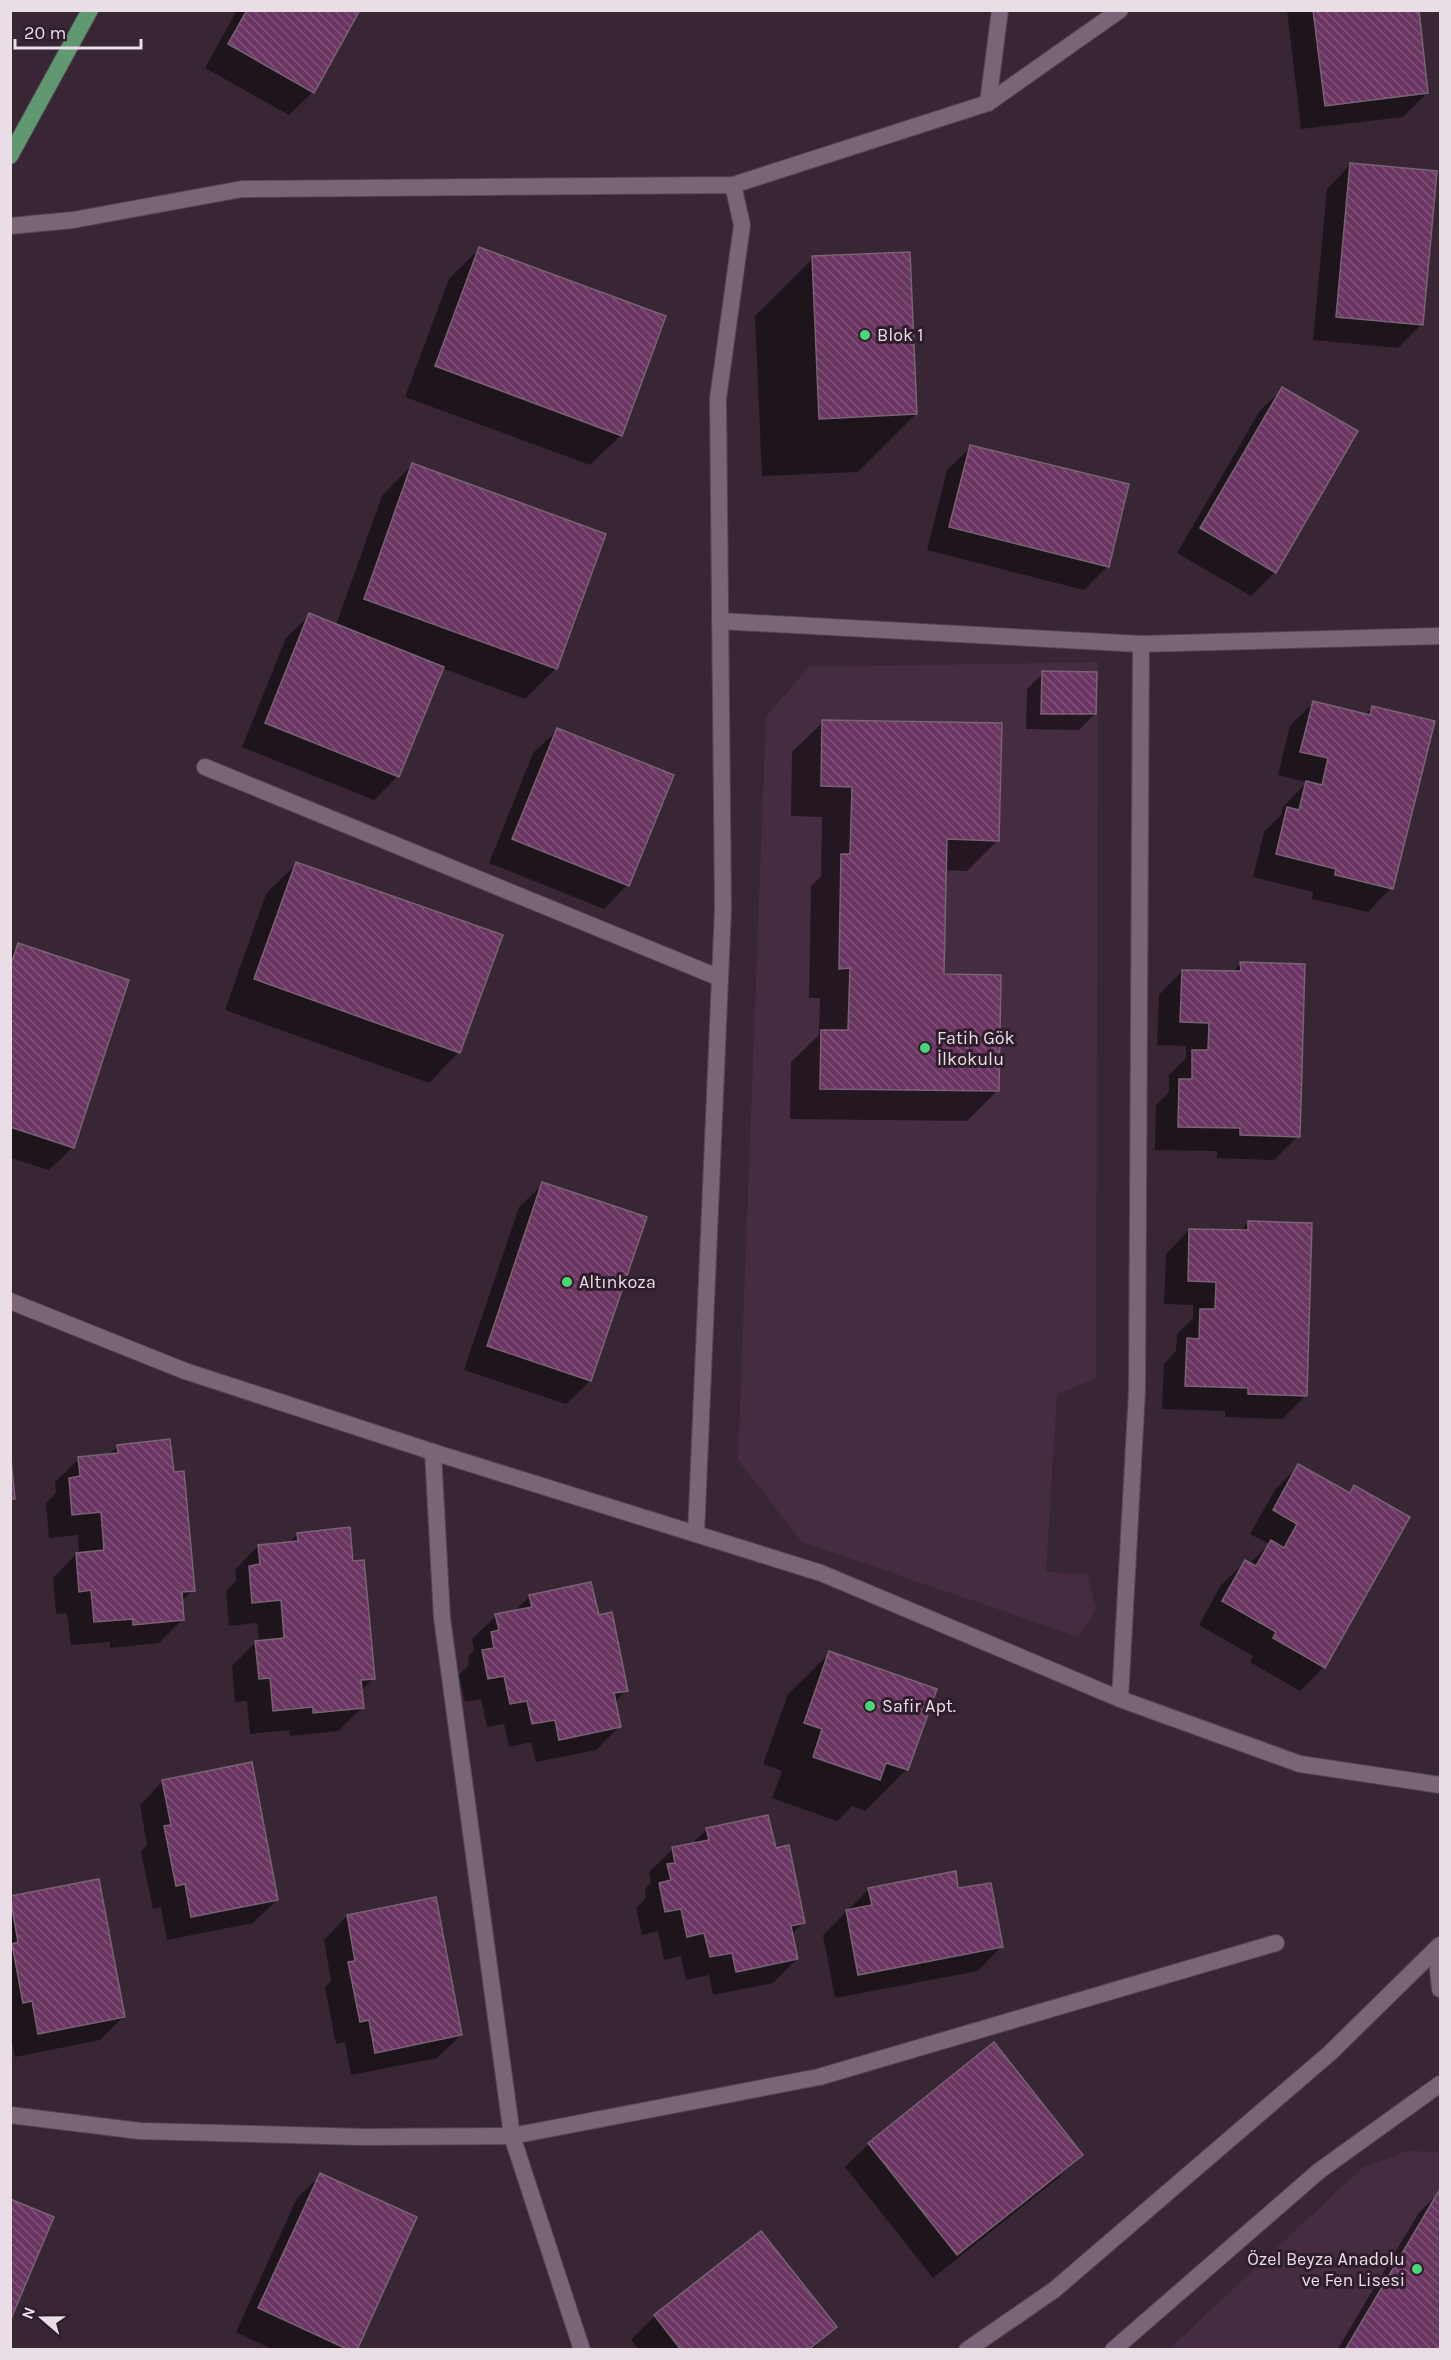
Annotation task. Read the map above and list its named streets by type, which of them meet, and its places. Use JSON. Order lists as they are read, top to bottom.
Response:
{
  "places": [
    "Blok 1",
    "Fatih Gök İlkokulu",
    "Altınkoza",
    "Safir Apt.",
    "Özel Beyza Anadolu ve Fen Lisesi"
  ],
  "scale_bar": "20 m",
  "north": "left"
}
